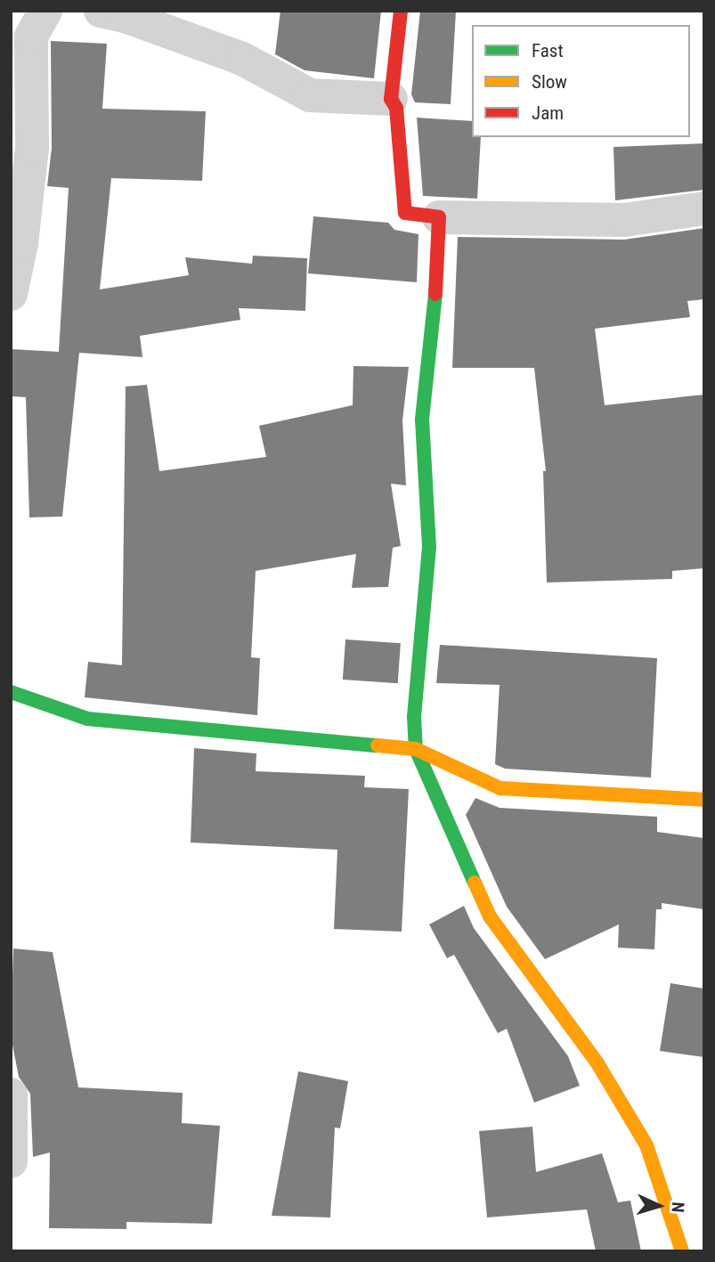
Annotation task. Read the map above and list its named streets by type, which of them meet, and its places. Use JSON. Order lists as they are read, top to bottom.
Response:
{
  "legend": ["Fast", "Slow", "Jam"],
  "north": "right"
}
